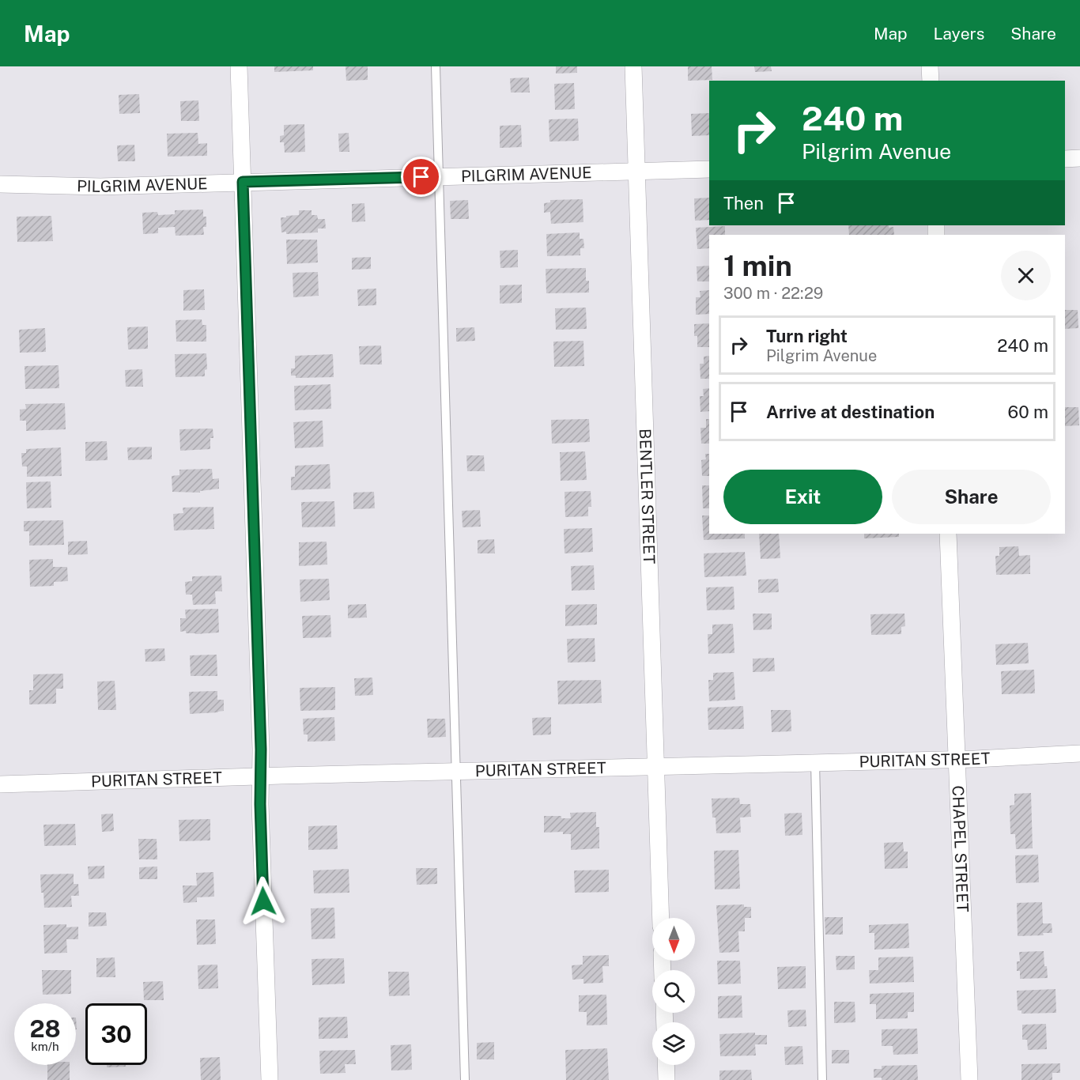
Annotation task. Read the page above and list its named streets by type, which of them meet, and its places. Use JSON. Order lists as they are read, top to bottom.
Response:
{
  "streets": {
    "street": [
      "PILGRIM AVENUE",
      "BENTLER STREET",
      "PURITAN STREET",
      "CHAPEL STREET"
    ]
  },
  "crossings": [
    ["PILGRIM AVENUE", "BENTLER STREET"],
    ["BENTLER STREET", "PURITAN STREET"],
    ["PURITAN STREET", "CHAPEL STREET"]
  ],
  "north": "bottom",
  "page": {
    "header": "Map",
    "nav": ["Map", "Layers", "Share"],
    "turn": ["240 m", "Pilgrim Avenue"],
    "then": "Then",
    "heading": ["1 min", "300 m · 22:29"],
    "list": [
      {
        "name": "Turn right",
        "note": "Pilgrim Avenue",
        "value": "240 m"
      },
      {
        "name": "Arrive at destination",
        "value": "60 m"
      }
    ],
    "buttons": ["Exit", "Share"],
    "speed": "28 km/h",
    "limit": "30"
  }
}
